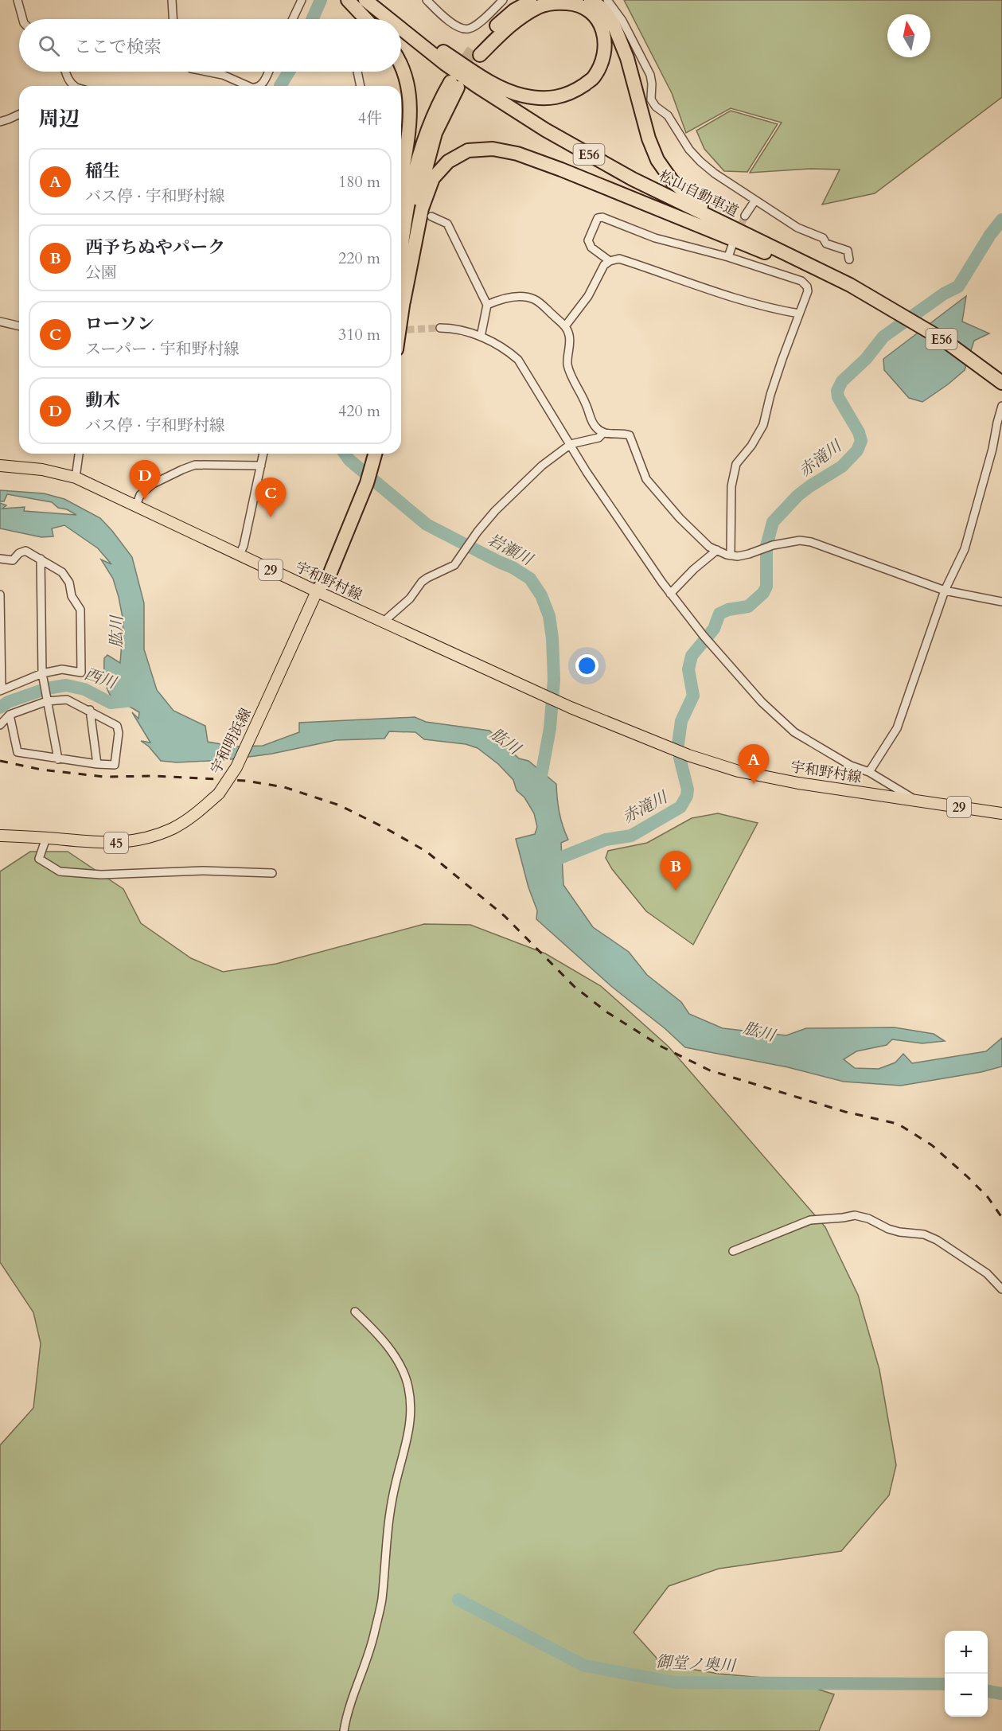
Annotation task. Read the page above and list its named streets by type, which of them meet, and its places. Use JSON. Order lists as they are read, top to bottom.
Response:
{
  "streets": {
    "highway": ["E56", "松山自動車道"],
    "main road": [
      "29",
      "宇和野村線",
      "宇和明浜線",
      "45"
    ]
  },
  "crossings": [
    ["宇和野村線", "宇和明浜線"]
  ],
  "water": [
    "赤滝川",
    "岩瀬川",
    "肱川",
    "西川",
    "御堂ノ奥川"
  ],
  "north": "top",
  "page": {
    "search": "ここで検索",
    "heading": ["周辺", "4件"],
    "list": [
      {
        "mark": "A",
        "name": "稲生",
        "note": "バス停 · 宇和野村線",
        "value": "180 m"
      },
      {
        "mark": "B",
        "name": "西予ちぬやパーク",
        "note": "公園",
        "value": "220 m"
      },
      {
        "mark": "C",
        "name": "ローソン",
        "note": "スーパー · 宇和野村線",
        "value": "310 m"
      },
      {
        "mark": "D",
        "name": "動木",
        "note": "バス停 · 宇和野村線",
        "value": "420 m"
      }
    ],
    "pins": [
      "D",
      "C",
      "A",
      "B"
    ],
    "map_buttons": ["+", "−"]
  }
}
